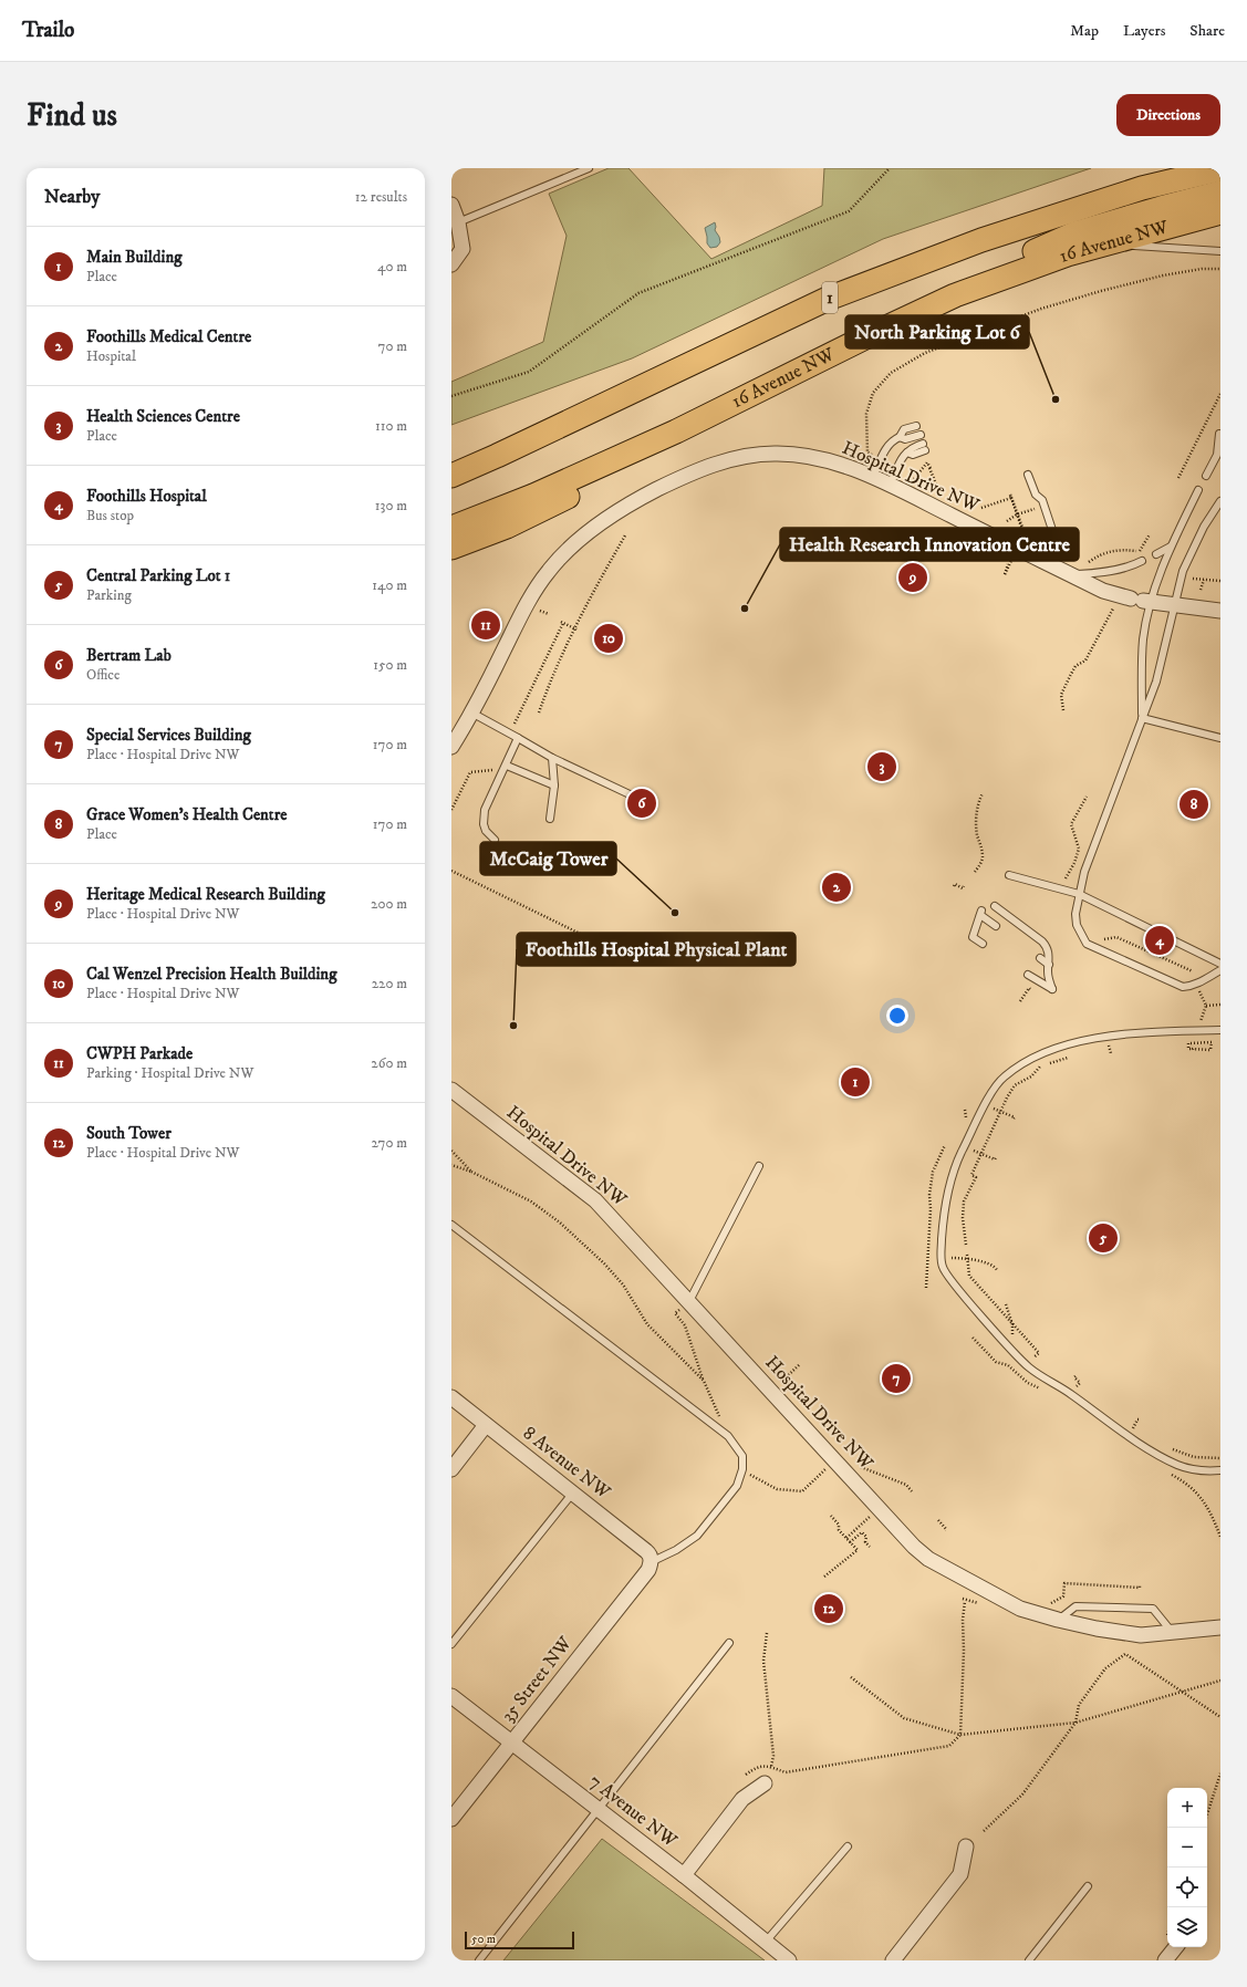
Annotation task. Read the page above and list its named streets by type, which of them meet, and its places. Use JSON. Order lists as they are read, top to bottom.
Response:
{
  "streets": {
    "highway": ["16 Avenue NW", "1"],
    "street": [
      "Hospital Drive NW",
      "8 Avenue NW",
      "35 Street NW",
      "7 Avenue NW"
    ]
  },
  "crossings": [
    ["8 Avenue NW", "35 Street NW"],
    ["35 Street NW", "7 Avenue NW"]
  ],
  "places": [
    "North Parking Lot 6",
    "Health Research Innovation Centre",
    "McCaig Tower",
    "Foothills Hospital Physical Plant"
  ],
  "scale_bar": "50 m",
  "page": {
    "header": "Trailo",
    "nav": ["Map", "Layers", "Share"],
    "buttons": "Directions",
    "title": "Find us",
    "heading": ["Nearby", "12 results"],
    "list": [
      {
        "mark": "1",
        "name": "Main Building",
        "note": "Place",
        "value": "40 m"
      },
      {
        "mark": "2",
        "name": "Foothills Medical Centre",
        "note": "Hospital",
        "value": "70 m"
      },
      {
        "mark": "3",
        "name": "Health Sciences Centre",
        "note": "Place",
        "value": "110 m"
      },
      {
        "mark": "4",
        "name": "Foothills Hospital",
        "note": "Bus stop",
        "value": "130 m"
      },
      {
        "mark": "5",
        "name": "Central Parking Lot 1",
        "note": "Parking",
        "value": "140 m"
      },
      {
        "mark": "6",
        "name": "Bertram Lab",
        "note": "Office",
        "value": "150 m"
      },
      {
        "mark": "7",
        "name": "Special Services Building",
        "note": "Place · Hospital Drive NW",
        "value": "170 m"
      },
      {
        "mark": "8",
        "name": "Grace Women's Health Centre",
        "note": "Place",
        "value": "170 m"
      },
      {
        "mark": "9",
        "name": "Heritage Medical Research Building",
        "note": "Place · Hospital Drive NW",
        "value": "200 m"
      },
      {
        "mark": "10",
        "name": "Cal Wenzel Precision Health Building",
        "note": "Place · Hospital Drive NW",
        "value": "220 m"
      },
      {
        "mark": "11",
        "name": "CWPH Parkade",
        "note": "Parking · Hospital Drive NW",
        "value": "260 m"
      },
      {
        "mark": "12",
        "name": "South Tower",
        "note": "Place · Hospital Drive NW",
        "value": "270 m"
      }
    ],
    "pins": [
      "9",
      "11",
      "10",
      "3",
      "6",
      "8",
      "2",
      "4",
      "1",
      "5",
      "7",
      "12"
    ],
    "map_buttons": ["+", "−"],
    "scale": "50 m"
  }
}
